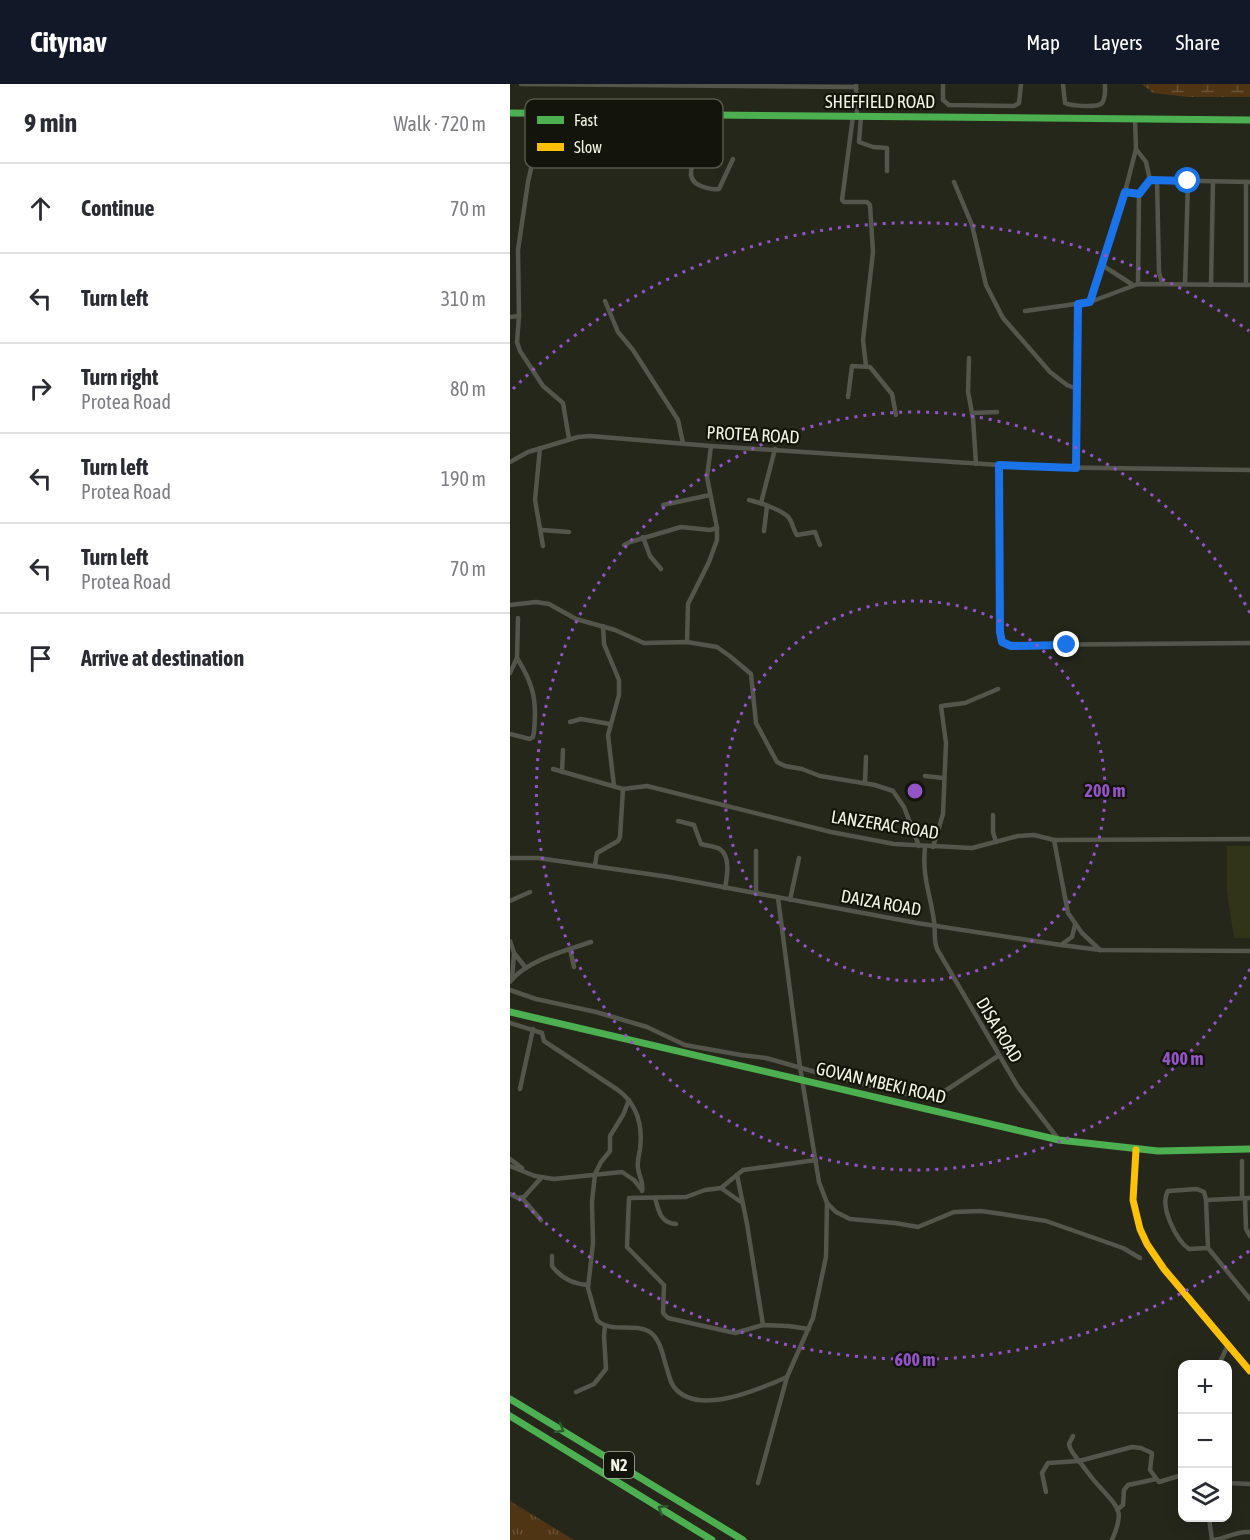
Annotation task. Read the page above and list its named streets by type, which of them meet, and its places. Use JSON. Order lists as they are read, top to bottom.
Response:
{
  "streets": {
    "main road": ["SHEFFIELD ROAD", "GOVAN MBEKI ROAD", "N2"],
    "street": [
      "PROTEA ROAD",
      "LANZERAC ROAD",
      "DAIZA ROAD",
      "DISA ROAD"
    ]
  },
  "crossings": [
    ["LANZERAC ROAD", "DISA ROAD"],
    ["DAIZA ROAD", "DISA ROAD"],
    ["DISA ROAD", "GOVAN MBEKI ROAD"]
  ],
  "legend": ["Fast", "Slow"],
  "page": {
    "header": "Citynav",
    "nav": ["Map", "Layers", "Share"],
    "heading": ["9 min", "Walk · 720 m"],
    "list": [
      ["Continue", "70 m"],
      ["Turn left", "310 m"],
      ["Turn right", "Protea Road", "80 m"],
      ["Turn left", "Protea Road", "190 m"],
      ["Turn left", "Protea Road", "70 m"],
      "Arrive at destination"
    ],
    "map_buttons": ["+", "−"]
  },
  "rings": ["200 m", "400 m", "600 m"]
}
